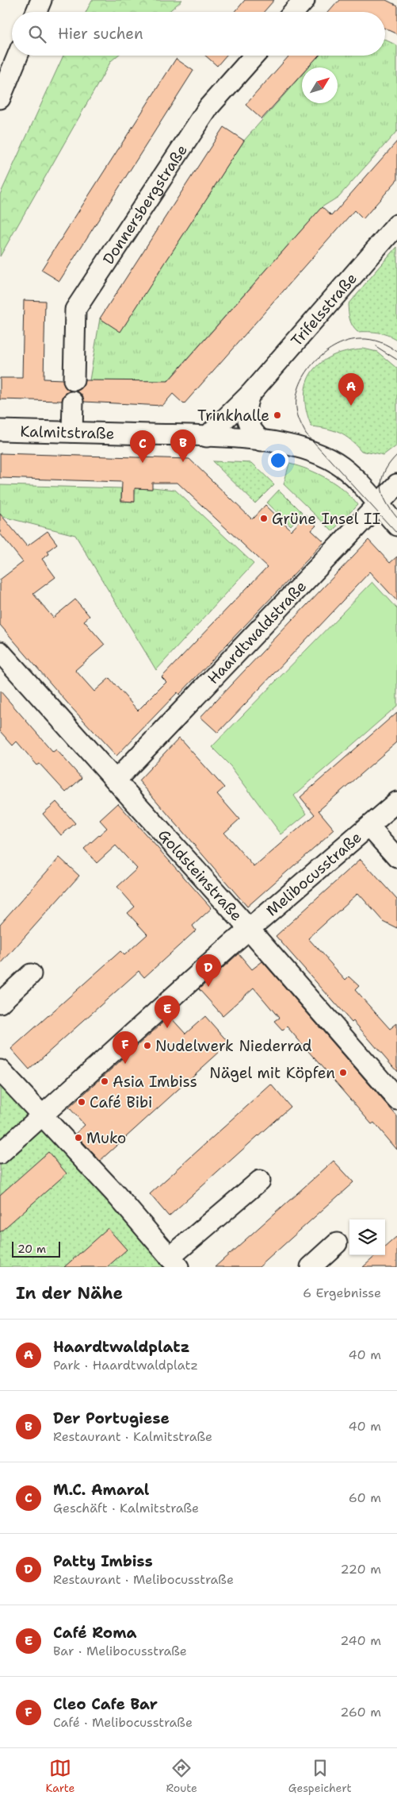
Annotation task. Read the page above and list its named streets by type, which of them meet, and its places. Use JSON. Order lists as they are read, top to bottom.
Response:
{
  "streets": {
    "street": [
      "Donnersbergstraße",
      "Trifelsstraße",
      "Kalmitstraße",
      "Haardtwaldstraße",
      "Goldsteinstraße",
      "Melibocusstraße"
    ]
  },
  "crossings": [
    ["Trifelsstraße", "Kalmitstraße"],
    ["Kalmitstraße", "Haardtwaldstraße"],
    ["Haardtwaldstraße", "Goldsteinstraße"],
    ["Goldsteinstraße", "Melibocusstraße"]
  ],
  "places": [
    "Trinkhalle",
    "Grüne Insel II",
    "Nudelwerk Niederrad",
    "Nägel mit Köpfen",
    "Asia Imbiss",
    "Café Bibi",
    "Muko"
  ],
  "scale_bar": "20 m",
  "north": "top right",
  "page": {
    "search": "Hier suchen",
    "pins": [
      "A",
      "B",
      "C",
      "D",
      "E",
      "F"
    ],
    "scale": "20 m",
    "heading": ["In der Nähe", "6 Ergebnisse"],
    "list": [
      {
        "mark": "A",
        "name": "Haardtwaldplatz",
        "note": "Park · Haardtwaldplatz",
        "value": "40 m"
      },
      {
        "mark": "B",
        "name": "Der Portugiese",
        "note": "Restaurant · Kalmitstraße",
        "value": "40 m"
      },
      {
        "mark": "C",
        "name": "M.C. Amaral",
        "note": "Geschäft · Kalmitstraße",
        "value": "60 m"
      },
      {
        "mark": "D",
        "name": "Patty Imbiss",
        "note": "Restaurant · Melibocusstraße",
        "value": "220 m"
      },
      {
        "mark": "E",
        "name": "Café Roma",
        "note": "Bar · Melibocusstraße",
        "value": "240 m"
      },
      {
        "mark": "F",
        "name": "Cleo Cafe Bar",
        "note": "Café · Melibocusstraße",
        "value": "260 m"
      }
    ],
    "nav": ["Karte", "Route", "Gespeichert"]
  }
}
